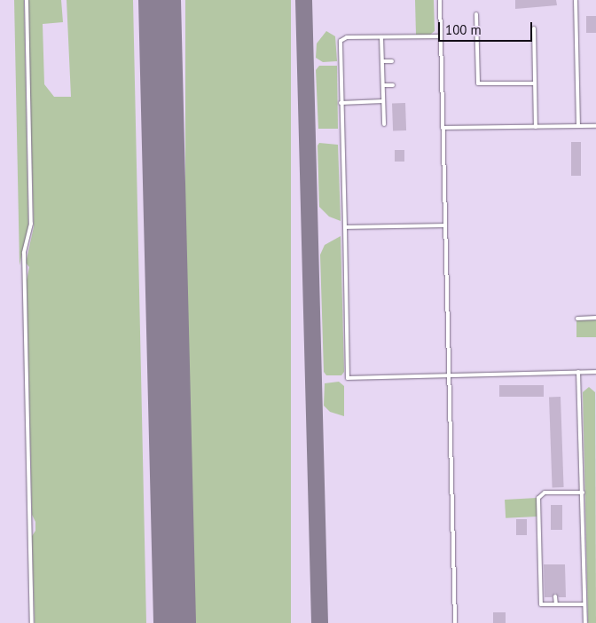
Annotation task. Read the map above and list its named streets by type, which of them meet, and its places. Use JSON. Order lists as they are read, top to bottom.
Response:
{
  "scale_bar": "100 m"
}
